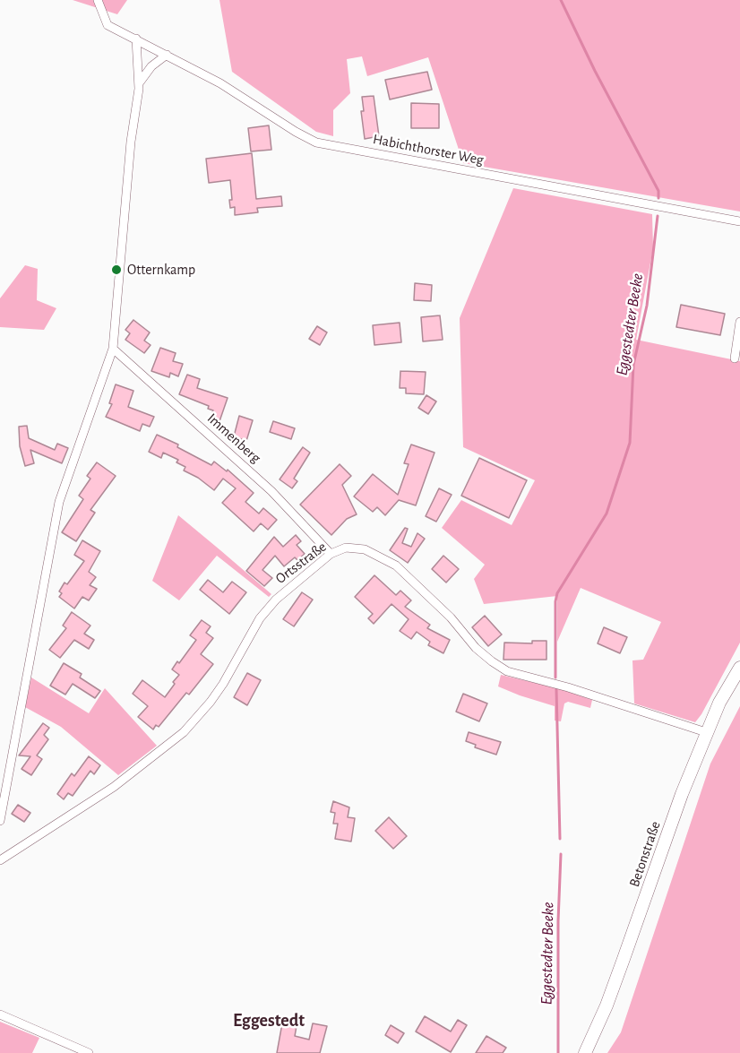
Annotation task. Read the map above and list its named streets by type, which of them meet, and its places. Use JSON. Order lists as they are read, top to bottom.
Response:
{
  "streets": {
    "main road": ["Betonstraße"],
    "street": ["Habichthorster Weg", "Immenberg", "Ortsstraße"]
  },
  "crossings": [
    ["Immenberg", "Ortsstraße"],
    ["Ortsstraße", "Betonstraße"]
  ],
  "districts": ["Eggestedt"],
  "water": ["Eggestedter Beeke"],
  "places": ["Otternkamp"]
}
